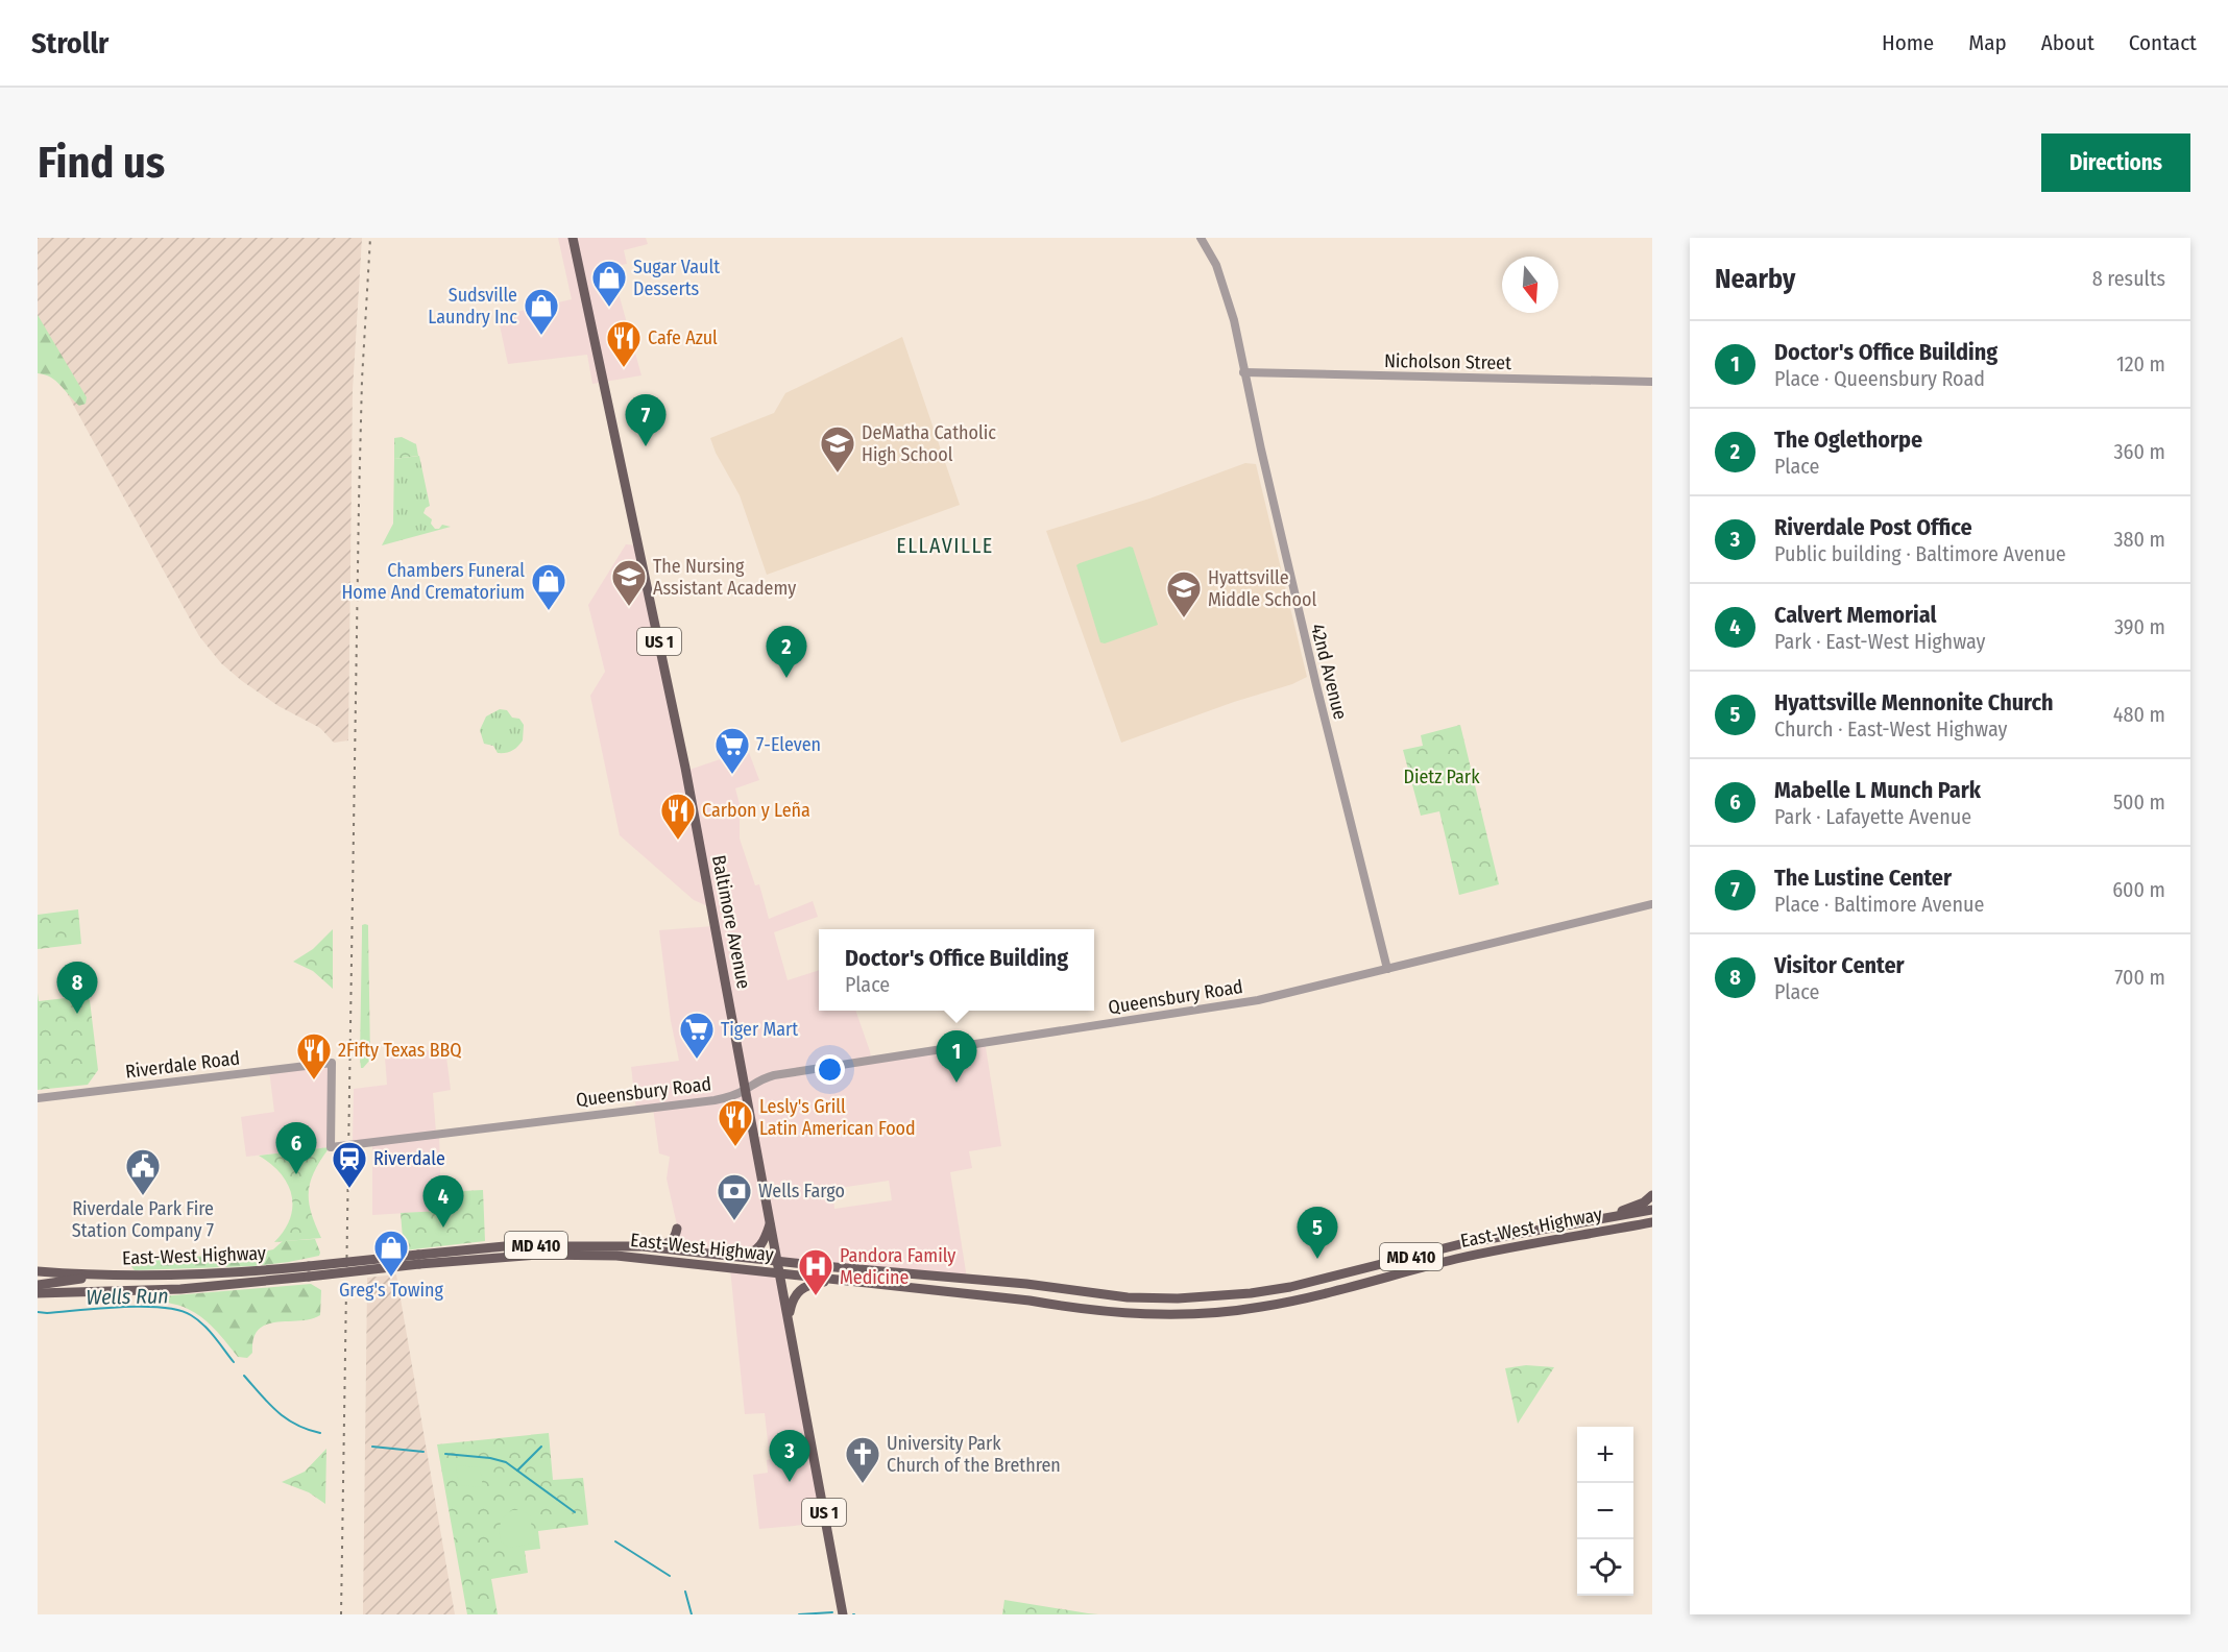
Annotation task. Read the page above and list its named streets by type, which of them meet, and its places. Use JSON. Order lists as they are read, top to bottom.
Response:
{
  "streets": {
    "main road": [
      "US 1",
      "Baltimore Avenue",
      "East-West Highway",
      "MD 410"
    ],
    "street": [
      "Nicholson Street",
      "42nd Avenue",
      "Queensbury Road",
      "Riverdale Road"
    ]
  },
  "crossings": [
    ["Nicholson Street", "42nd Avenue"],
    ["42nd Avenue", "Queensbury Road"],
    ["Baltimore Avenue", "Queensbury Road"],
    ["Baltimore Avenue", "East-West Highway"],
    ["Queensbury Road", "Riverdale Road"]
  ],
  "districts": ["ELLAVILLE"],
  "water": ["Wells Run"],
  "parks": ["Dietz Park"],
  "places": {
    "shop": [
      "Sugar Vault Desserts",
      "Sudsville Laundry Inc",
      "Chambers Funeral Home And Crematorium",
      "Greg's Towing"
    ],
    "restaurant": [
      "Cafe Azul",
      "Carbon y Leña",
      "2Fifty Texas BBQ",
      "Lesly's Grill Latin American Food"
    ],
    "school or university": ["DeMatha Catholic High School", "The Nursing Assistant Academy", "Hyattsville Middle School"],
    "supermarket": ["7-Eleven", "Tiger Mart"],
    "station": ["Riverdale"],
    "public building": ["Riverdale Park Fire Station Company 7"],
    "bank": ["Wells Fargo"],
    "hospital": ["Pandora Family Medicine"],
    "church": ["University Park Church of the Brethren"]
  },
  "north": "bottom",
  "page": {
    "header": "Strollr",
    "nav": [
      "Home",
      "Map",
      "About",
      "Contact"
    ],
    "buttons": "Directions",
    "title": "Find us",
    "heading": ["Nearby", "8 results"],
    "list": [
      {
        "mark": "1",
        "name": "Doctor's Office Building",
        "note": "Place · Queensbury Road",
        "value": "120 m"
      },
      {
        "mark": "2",
        "name": "The Oglethorpe",
        "note": "Place",
        "value": "360 m"
      },
      {
        "mark": "3",
        "name": "Riverdale Post Office",
        "note": "Public building · Baltimore Avenue",
        "value": "380 m"
      },
      {
        "mark": "4",
        "name": "Calvert Memorial",
        "note": "Park · East-West Highway",
        "value": "390 m"
      },
      {
        "mark": "5",
        "name": "Hyattsville Mennonite Church",
        "note": "Church · East-West Highway",
        "value": "480 m"
      },
      {
        "mark": "6",
        "name": "Mabelle L Munch Park",
        "note": "Park · Lafayette Avenue",
        "value": "500 m"
      },
      {
        "mark": "7",
        "name": "The Lustine Center",
        "note": "Place · Baltimore Avenue",
        "value": "600 m"
      },
      {
        "mark": "8",
        "name": "Visitor Center",
        "note": "Place",
        "value": "700 m"
      }
    ],
    "pins": [
      "7",
      "2",
      "8",
      "1",
      "6",
      "4",
      "5",
      "3"
    ],
    "popup": ["Doctor's Office Building", "Place"],
    "map_buttons": ["+", "−"]
  }
}
